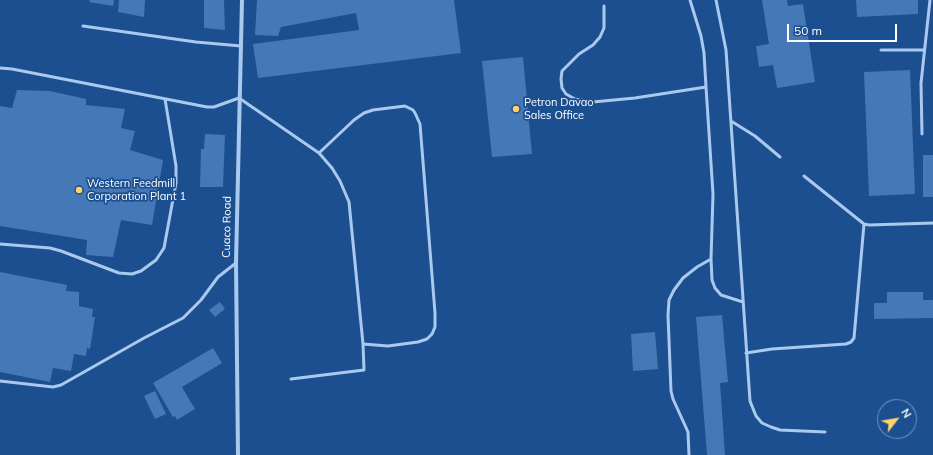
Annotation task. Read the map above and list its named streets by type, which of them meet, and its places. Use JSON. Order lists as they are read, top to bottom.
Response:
{
  "streets": {
    "street": ["Cuaco Road"]
  },
  "places": ["Petron Davao Sales Office", "Western Feedmill Corporation Plant 1"],
  "scale_bar": "50 m",
  "north": "top right"
}
